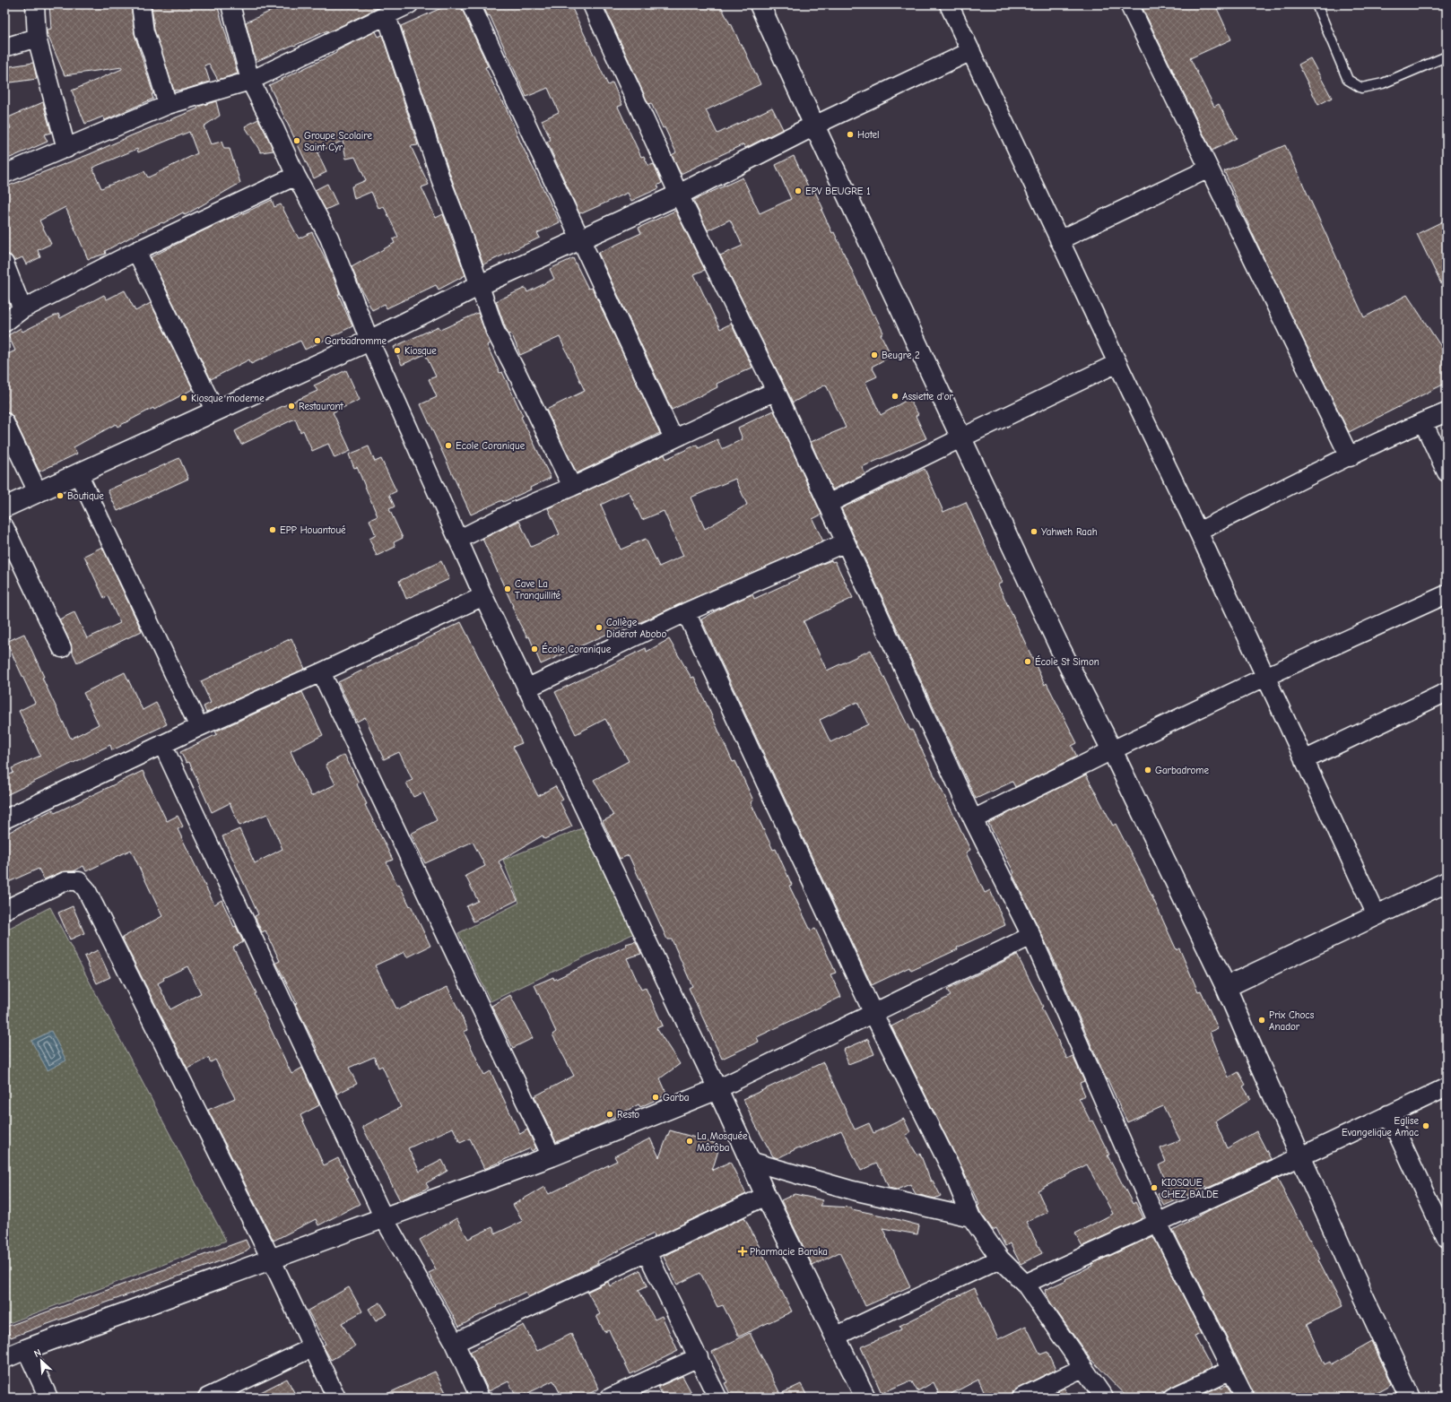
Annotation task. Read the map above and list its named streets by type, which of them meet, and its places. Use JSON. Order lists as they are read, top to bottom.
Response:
{
  "places": {
    "other": [
      "Hotel",
      "Groupe Scolaire Saint Cyr",
      "EPV BEUGRE 1",
      "Garbadromme",
      "Kiosque",
      "Beugre 2",
      "Assiette d'or",
      "Kiosque moderne",
      "Restaurant",
      "Ecole Coranique",
      "Boutique",
      "EPP Houantoué",
      "Yahweh Raah",
      "Cave La Tranquillité",
      "Collège Diderot Abobo",
      "École Coranique",
      "École St Simon",
      "Garbadrome",
      "Prix Chocs Anador",
      "Garba",
      "Resto",
      "Eglise Evangelique Amac",
      "La Mosquée Môrôba",
      "KIOSQUE CHEZ BALDE"
    ],
    "health": ["Pharmacie Baraka"]
  },
  "north": "top left"
}
